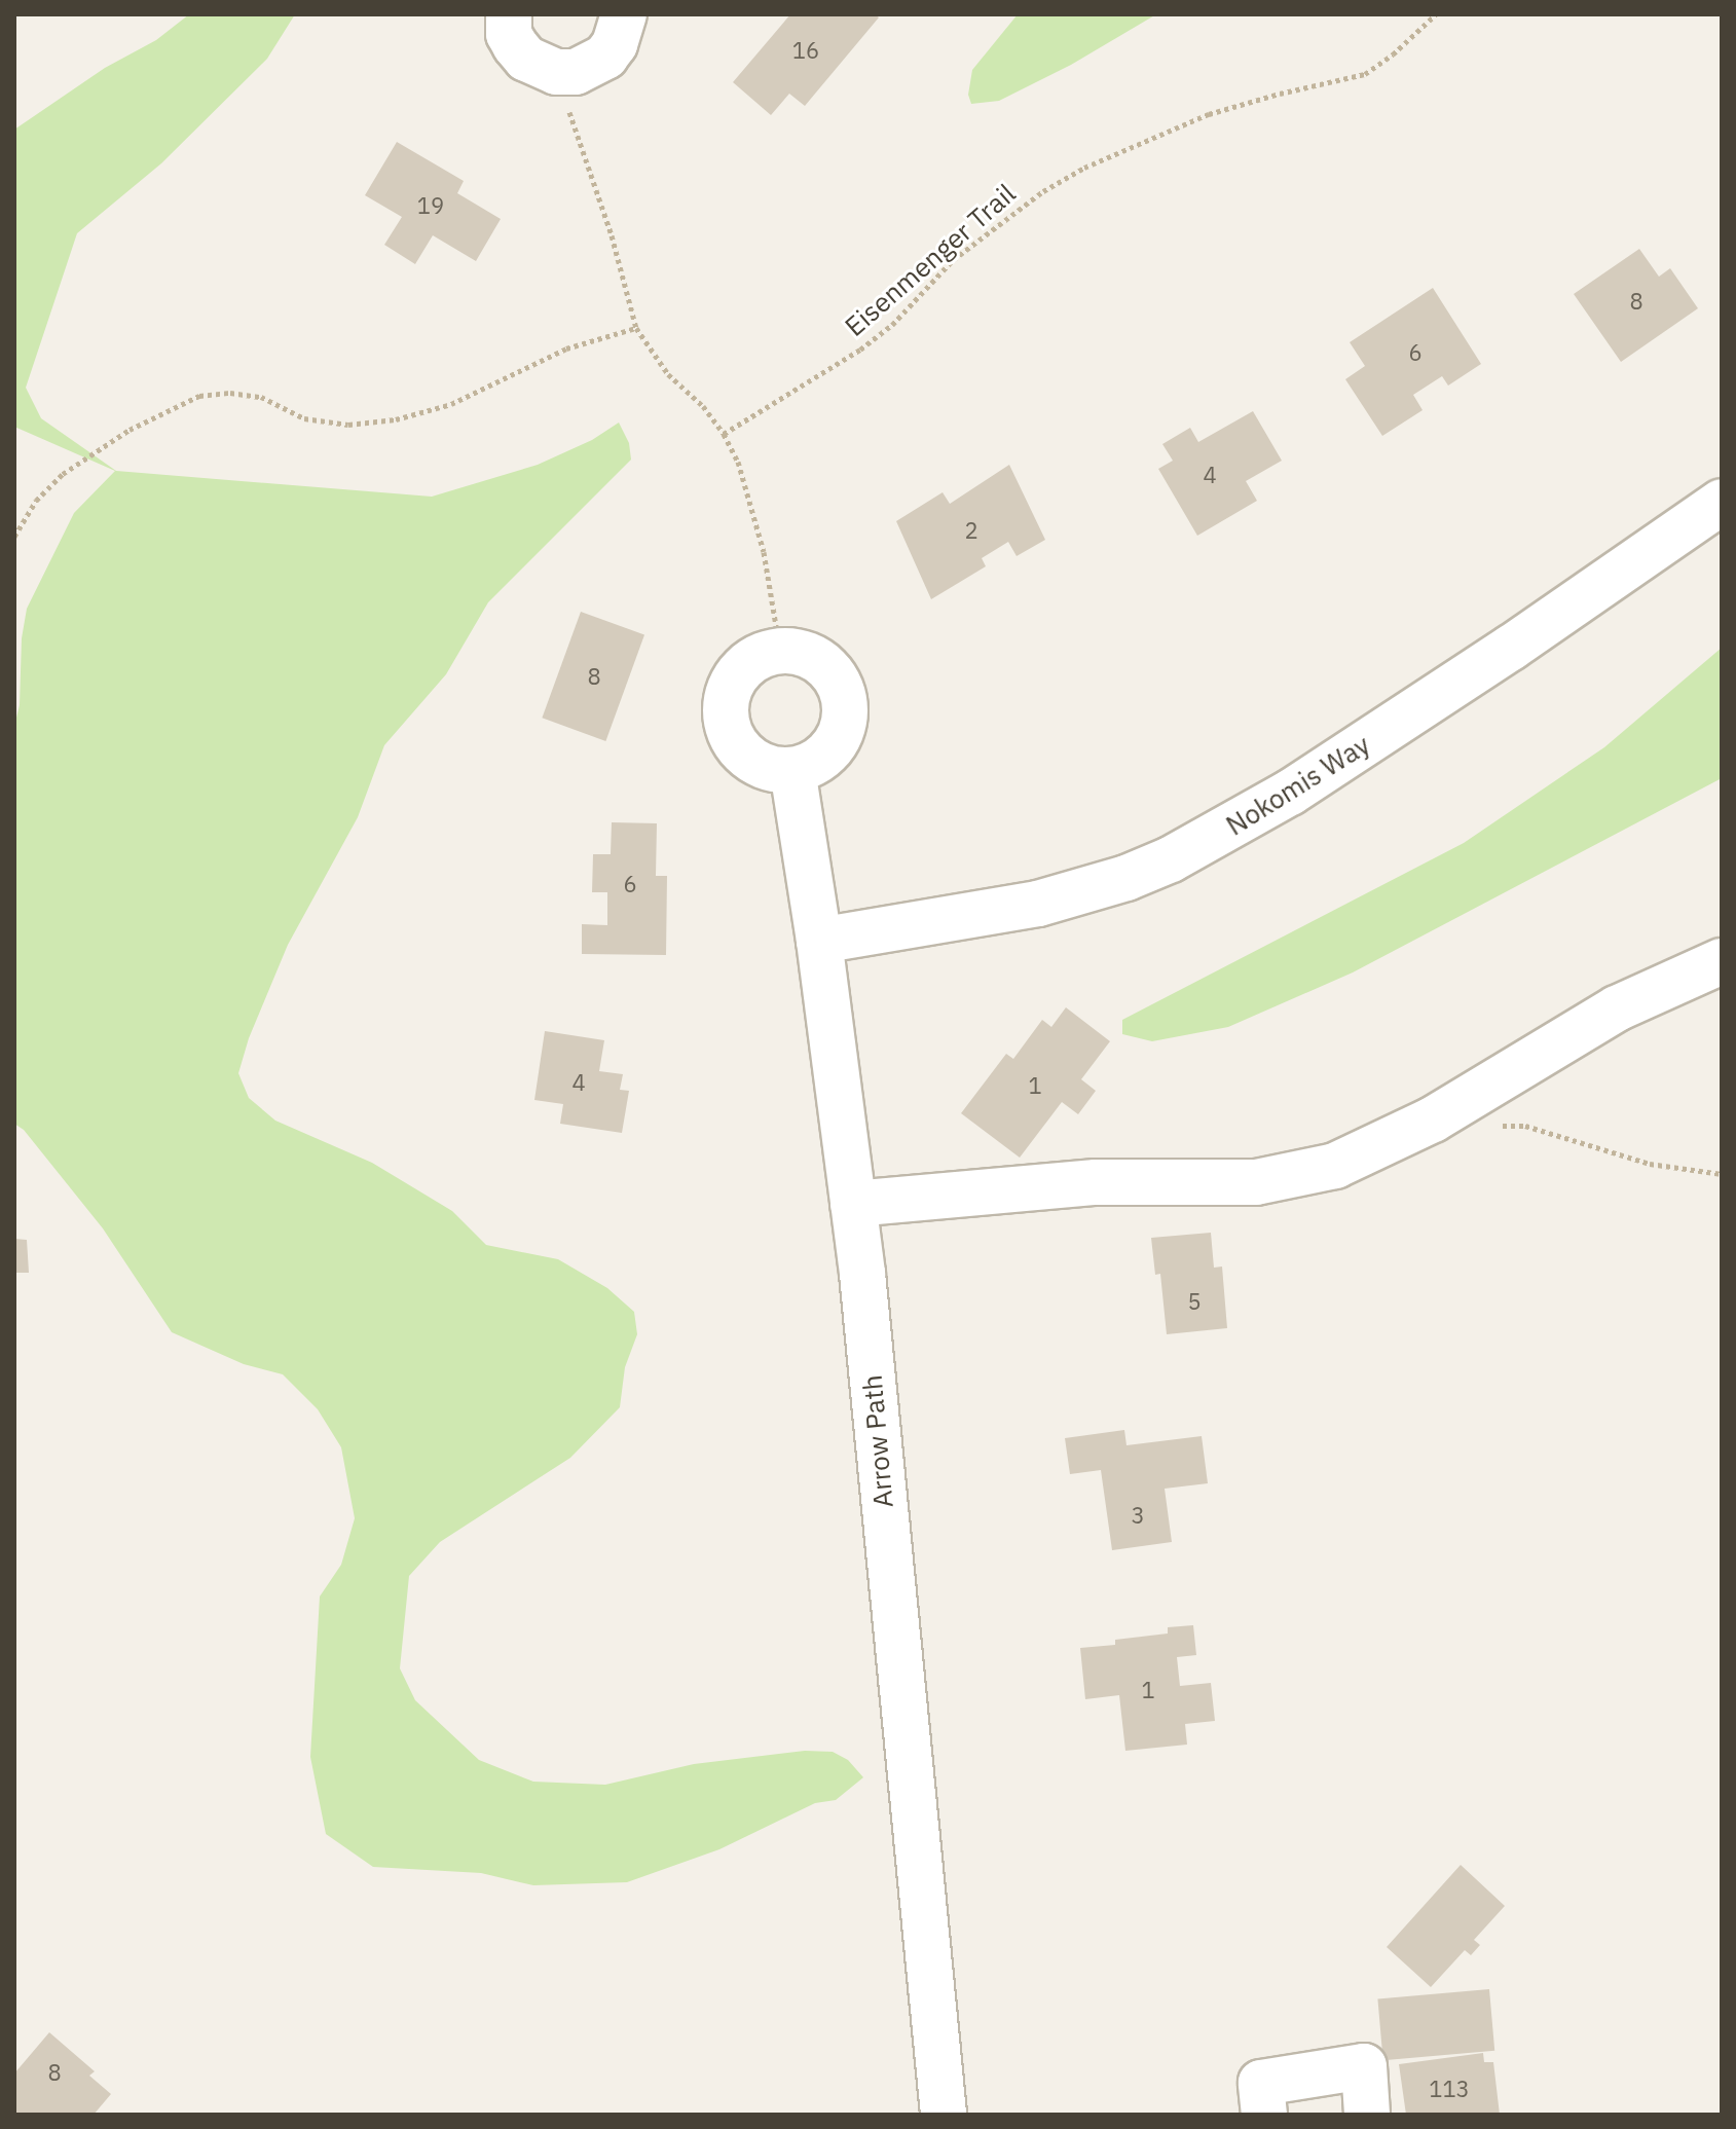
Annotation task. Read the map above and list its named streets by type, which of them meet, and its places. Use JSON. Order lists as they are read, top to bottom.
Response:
{
  "streets": {
    "street": ["Nokomis Way", "Arrow Path"],
    "path": ["Eisenmenger Trail"]
  },
  "crossings": [
    ["Nokomis Way", "Arrow Path"]
  ],
  "house_numbers": [
    "16",
    "19",
    "8",
    "6",
    "4",
    "2",
    "8",
    "6",
    "4",
    "1",
    "5",
    "3",
    "1",
    "8",
    "113"
  ]
}
